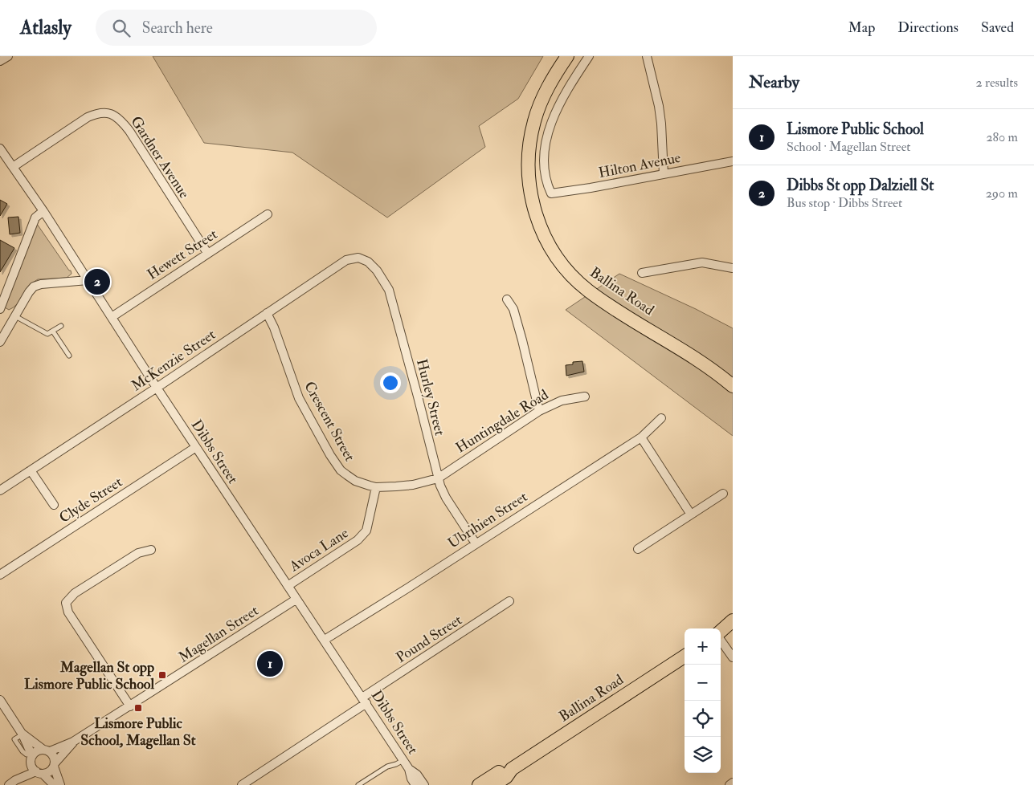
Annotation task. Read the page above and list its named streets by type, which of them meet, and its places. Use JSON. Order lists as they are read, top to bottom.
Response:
{
  "streets": {
    "main road": ["Ballina Road"],
    "street": [
      "Gardner Avenue",
      "Hilton Avenue",
      "Hewett Street",
      "McKenzie Street",
      "Hurley Street",
      "Crescent Street",
      "Huntingdale Road",
      "Dibbs Street",
      "Clyde Street",
      "Ubrihien Street",
      "Avoca Lane",
      "Magellan Street",
      "Pound Street"
    ]
  },
  "crossings": [
    ["Gardner Avenue", "Hewett Street"],
    ["Gardner Avenue", "Dibbs Street"],
    ["Hewett Street", "Dibbs Street"],
    ["McKenzie Street", "Hurley Street"],
    ["McKenzie Street", "Crescent Street"],
    ["McKenzie Street", "Dibbs Street"],
    ["Hurley Street", "Crescent Street"],
    ["Hurley Street", "Huntingdale Road"],
    ["Hurley Street", "Ubrihien Street"],
    ["Crescent Street", "Huntingdale Road"],
    ["Crescent Street", "Avoca Lane"],
    ["Dibbs Street", "Clyde Street"],
    ["Dibbs Street", "Ubrihien Street"],
    ["Dibbs Street", "Avoca Lane"],
    ["Dibbs Street", "Magellan Street"],
    ["Dibbs Street", "Pound Street"]
  ],
  "places": {
    "transit": ["Magellan St opp Lismore Public School", "Lismore Public School, Magellan St"]
  },
  "page": {
    "header": "Atlasly",
    "search": "Search here",
    "nav": ["Map", "Directions", "Saved"],
    "heading": ["Nearby", "2 results"],
    "list": [
      {
        "mark": "1",
        "name": "Lismore Public School",
        "note": "School · Magellan Street",
        "value": "280 m"
      },
      {
        "mark": "2",
        "name": "Dibbs St opp Dalziell St",
        "note": "Bus stop · Dibbs Street",
        "value": "290 m"
      }
    ],
    "pins": ["2", "1"],
    "map_buttons": ["+", "−"]
  }
}
